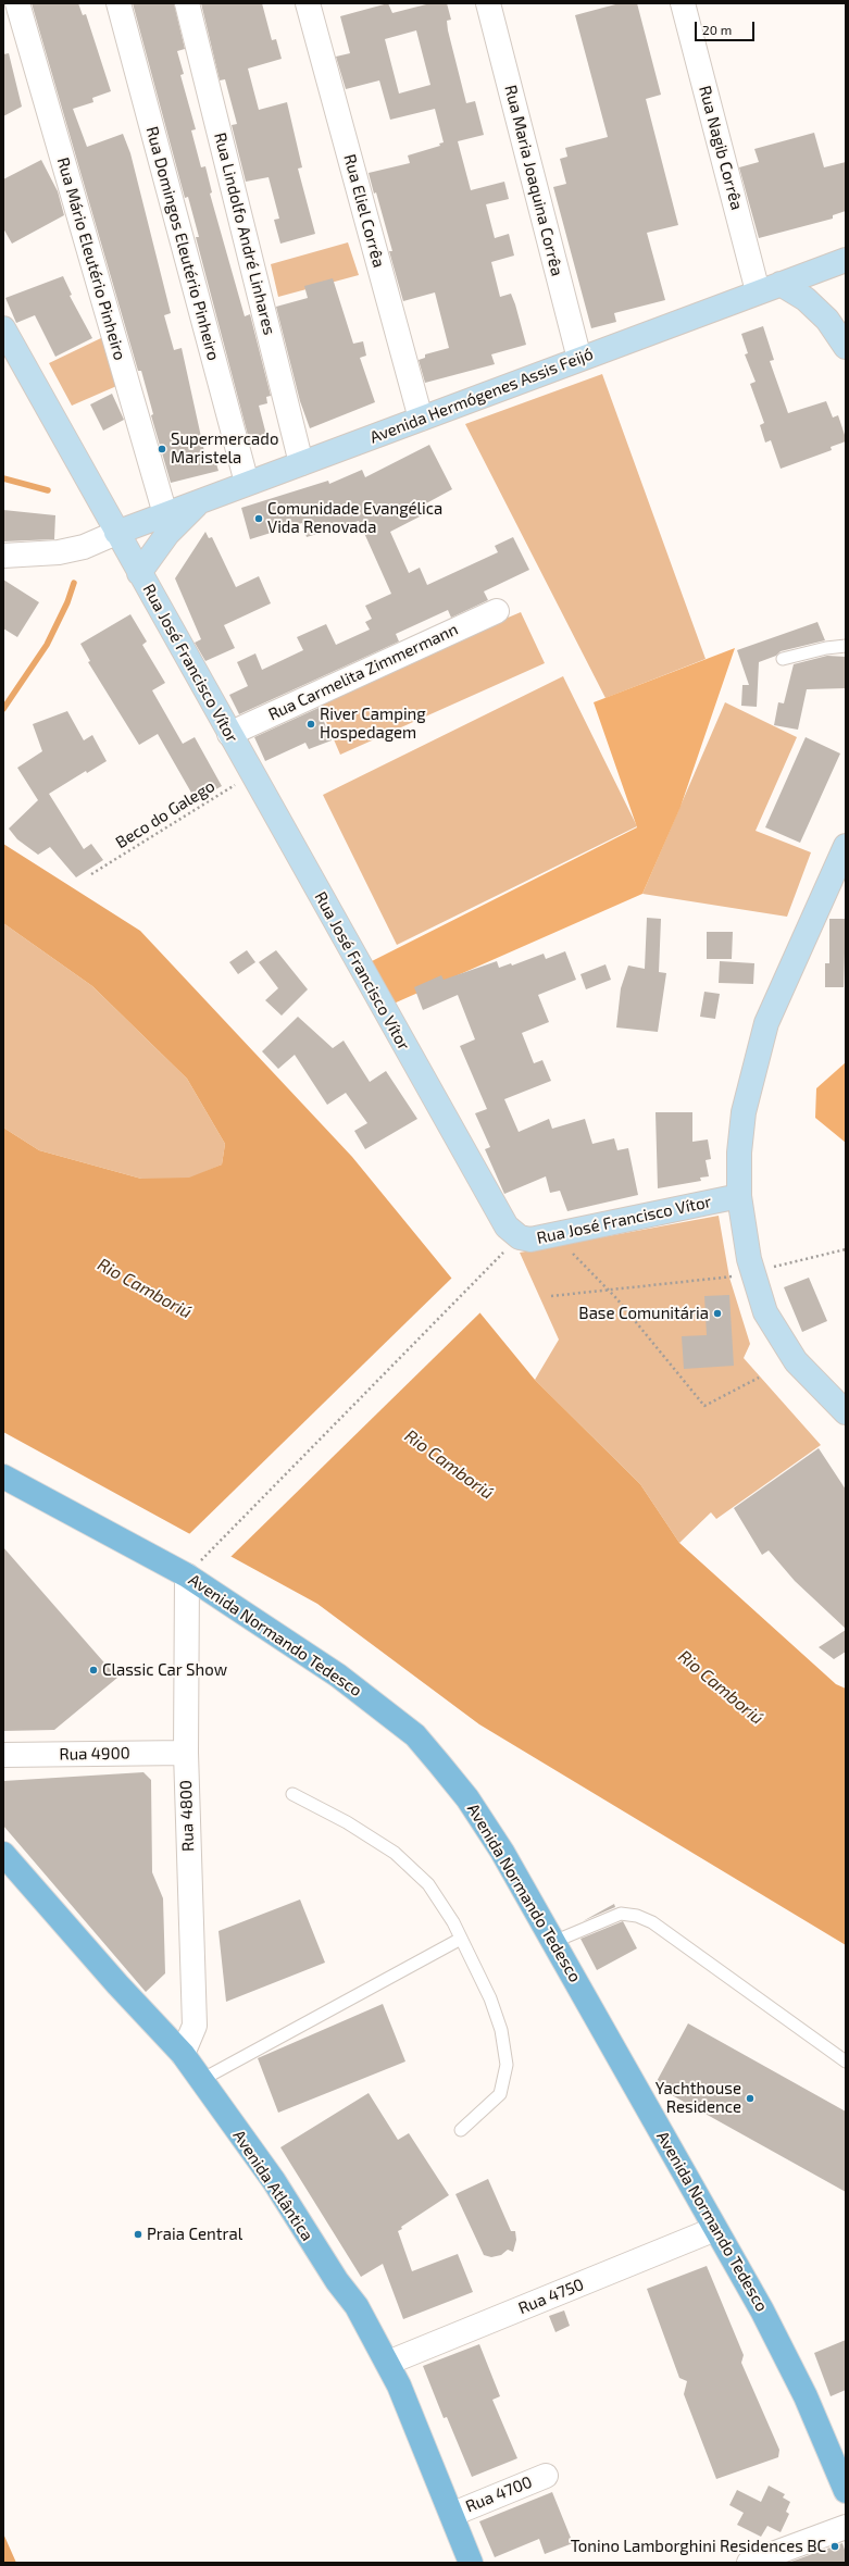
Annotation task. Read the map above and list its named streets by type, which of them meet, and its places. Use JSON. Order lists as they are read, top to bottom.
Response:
{
  "streets": {
    "main road": [
      "Avenida Hermógenes Assis Feijó",
      "Rua José Francisco Vítor",
      "Avenida Normando Tedesco",
      "Avenida Atlântica"
    ],
    "street": [
      "Rua Nagib Corrêa",
      "Rua Maria Joaquina Corrêa",
      "Rua Eliel Corrêa",
      "Rua Lindolfo André Linhares",
      "Rua Domingos Eleutério Pinheiro",
      "Rua Mário Eleutério Pinheiro",
      "Rua Carmelita Zimmermann",
      "Rua 4900",
      "Rua 4800",
      "Rua 4750",
      "Rua 4700"
    ],
    "path": ["Beco do Galego"]
  },
  "crossings": [
    ["Rua Nagib Corrêa", "Avenida Hermógenes Assis Feijó"],
    ["Rua Maria Joaquina Corrêa", "Avenida Hermógenes Assis Feijó"],
    ["Rua Eliel Corrêa", "Avenida Hermógenes Assis Feijó"],
    ["Rua Lindolfo André Linhares", "Avenida Hermógenes Assis Feijó"],
    ["Rua Domingos Eleutério Pinheiro", "Avenida Hermógenes Assis Feijó"],
    ["Rua Mário Eleutério Pinheiro", "Avenida Hermógenes Assis Feijó"],
    ["Avenida Hermógenes Assis Feijó", "Rua José Francisco Vítor"],
    ["Rua José Francisco Vítor", "Rua Carmelita Zimmermann"],
    ["Rua José Francisco Vítor", "Beco do Galego"],
    ["Avenida Normando Tedesco", "Rua 4800"],
    ["Avenida Normando Tedesco", "Rua 4750"],
    ["Rua 4900", "Rua 4800"],
    ["Rua 4800", "Avenida Atlântica"],
    ["Avenida Atlântica", "Rua 4750"],
    ["Avenida Atlântica", "Rua 4700"]
  ],
  "water": ["Rio Camboriú"],
  "places": [
    "Supermercado Maristela",
    "Comunidade Evangélica Vida Renovada",
    "River Camping Hospedagem",
    "Base Comunitária",
    "Classic Car Show",
    "Yachthouse Residence",
    "Praia Central",
    "Tonino Lamborghini Residences BC"
  ],
  "scale_bar": "20 m"
}
